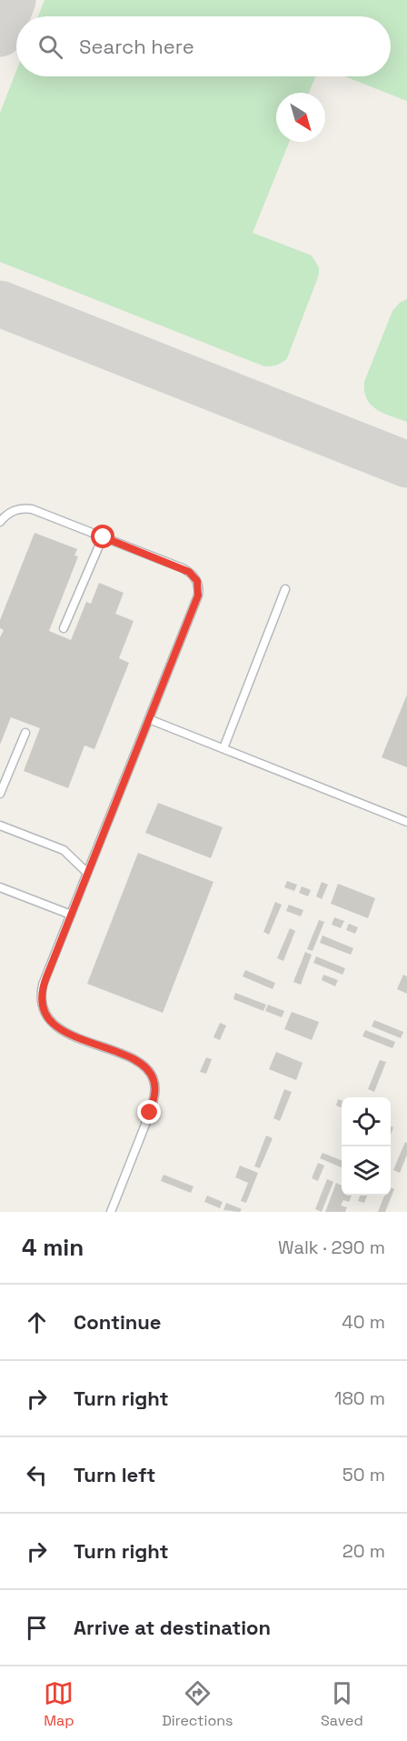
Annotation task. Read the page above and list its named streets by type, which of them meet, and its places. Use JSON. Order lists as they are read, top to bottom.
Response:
{
  "north": "bottom right",
  "page": {
    "search": "Search here",
    "heading": ["4 min", "Walk · 290 m"],
    "list": [
      ["Continue", "40 m"],
      ["Turn right", "180 m"],
      ["Turn left", "50 m"],
      ["Turn right", "20 m"],
      "Arrive at destination"
    ],
    "nav": ["Map", "Directions", "Saved"]
  }
}
